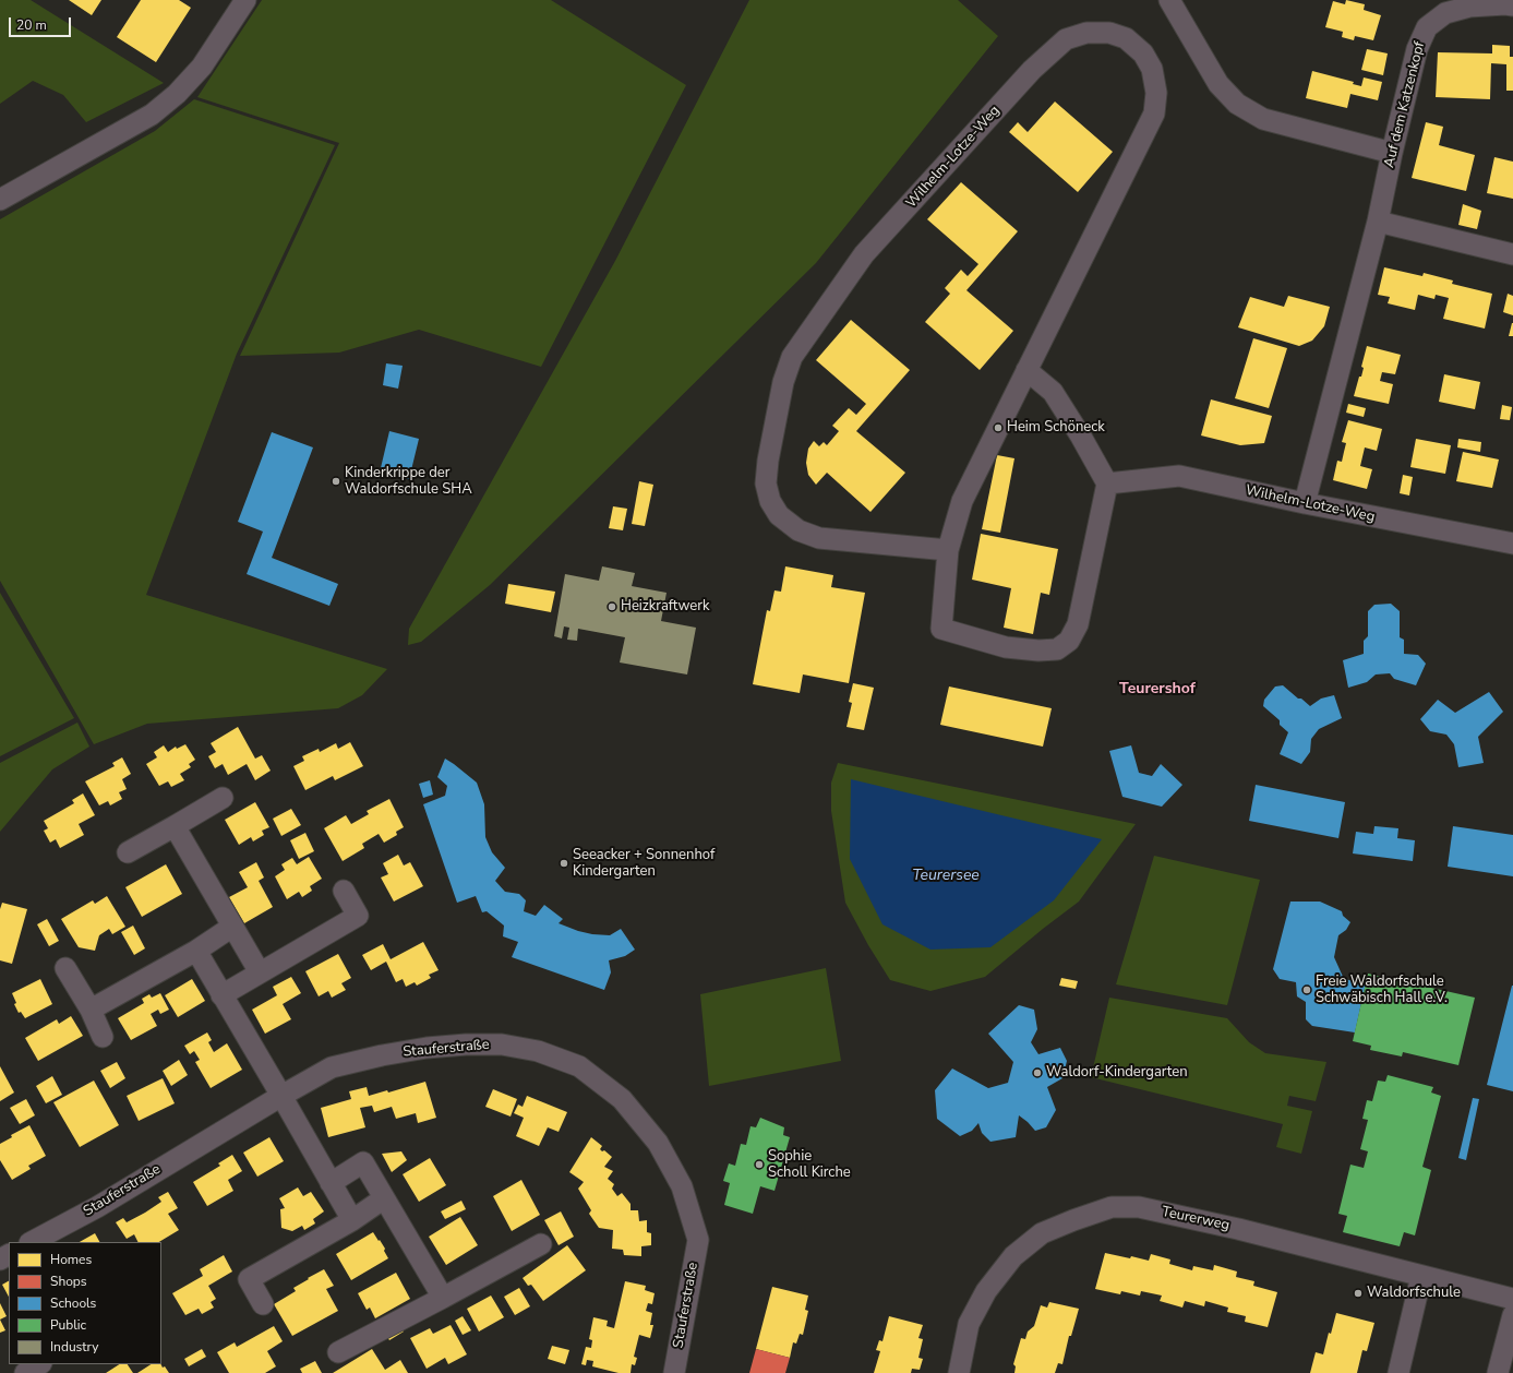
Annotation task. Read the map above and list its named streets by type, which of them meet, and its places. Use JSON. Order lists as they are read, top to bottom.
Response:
{
  "streets": {
    "street": [
      "Auf dem Katzenkopf",
      "Wilhelm-Lotze-Weg",
      "Stauferstraße",
      "Teurerweg"
    ]
  },
  "crossings": [
    ["Auf dem Katzenkopf", "Wilhelm-Lotze-Weg"]
  ],
  "districts": ["Teurershof"],
  "water": ["Teurersee"],
  "places": [
    "Heim Schöneck",
    "Kinderkrippe der Waldorfschule SHA",
    "Heizkraftwerk",
    "Seeacker + Sonnenhof Kindergarten",
    "Freie Waldorfschule Schwäbisch Hall e.V.",
    "Waldorf-Kindergarten",
    "Sophie Scholl Kirche",
    "Waldorfschule"
  ],
  "legend": [
    "Homes",
    "Shops",
    "Schools",
    "Public",
    "Industry"
  ],
  "scale_bar": "20 m"
}
